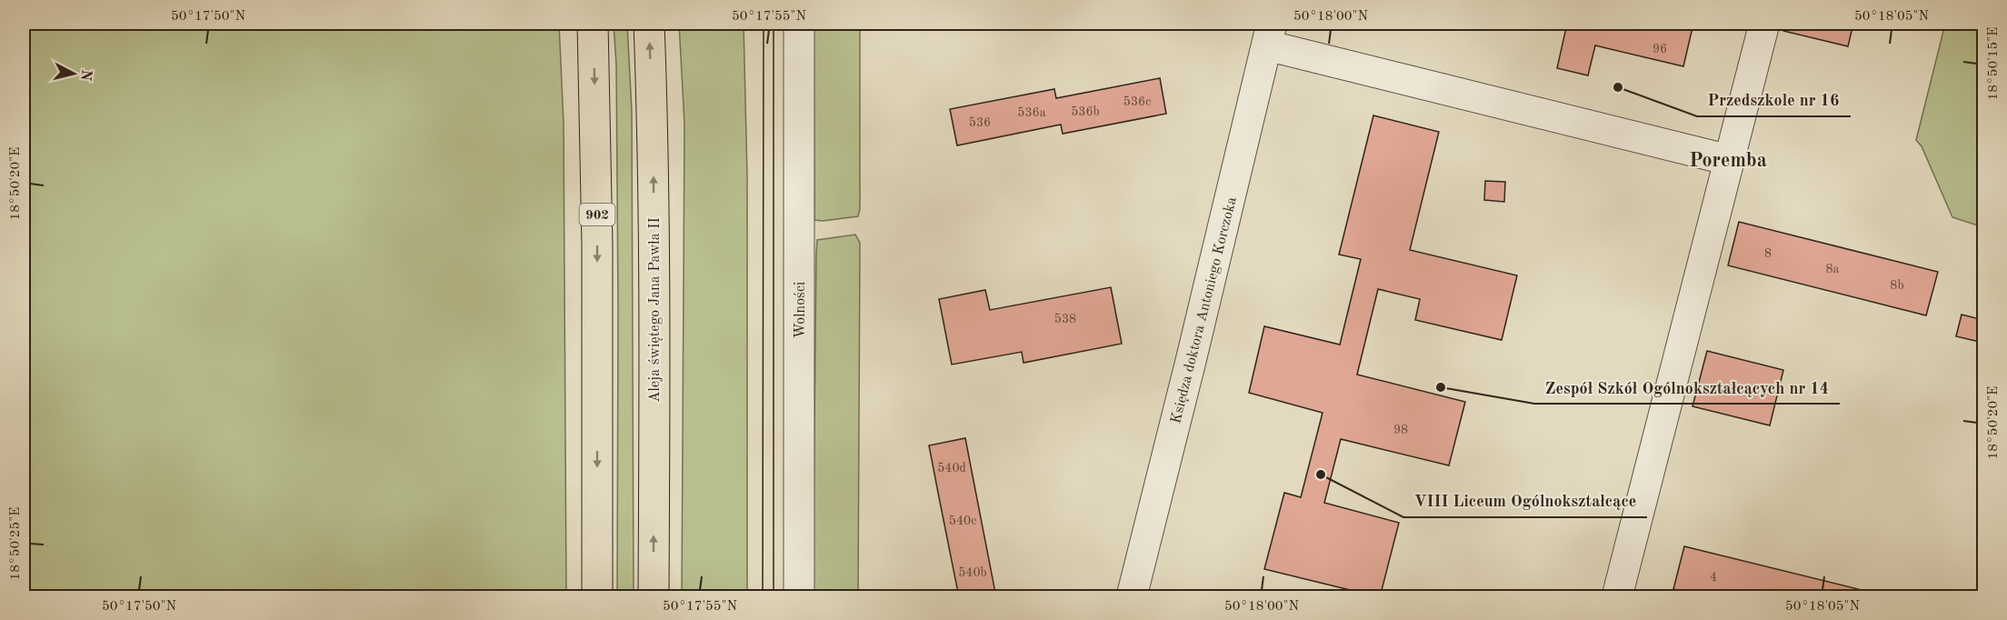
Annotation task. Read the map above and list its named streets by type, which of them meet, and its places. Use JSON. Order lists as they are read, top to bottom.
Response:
{
  "streets": {
    "main road": ["902", "Aleja świętego Jana Pawła II"],
    "street": ["Wolności", "Księdza doktora Antoniego Korczoka"]
  },
  "districts": ["Poremba"],
  "places": ["Przedszkole nr 16", "Zespół Szkół Ogólnokształcących nr 14", "VIII Liceum Ogólnokształcące"],
  "house_numbers": [
    "96",
    "536c",
    "536b",
    "536a",
    "536",
    "8",
    "8a",
    "8b",
    "538",
    "98",
    "540d",
    "540c",
    "540b",
    "4"
  ],
  "north": "right",
  "coordinates": [
    "50°17'50\"N",
    "50°17'55\"N",
    "50°18'00\"N",
    "50°18'05\"N",
    "18°50'15\"E",
    "18°50'20\"E",
    "18°50'25\"E"
  ]
}
